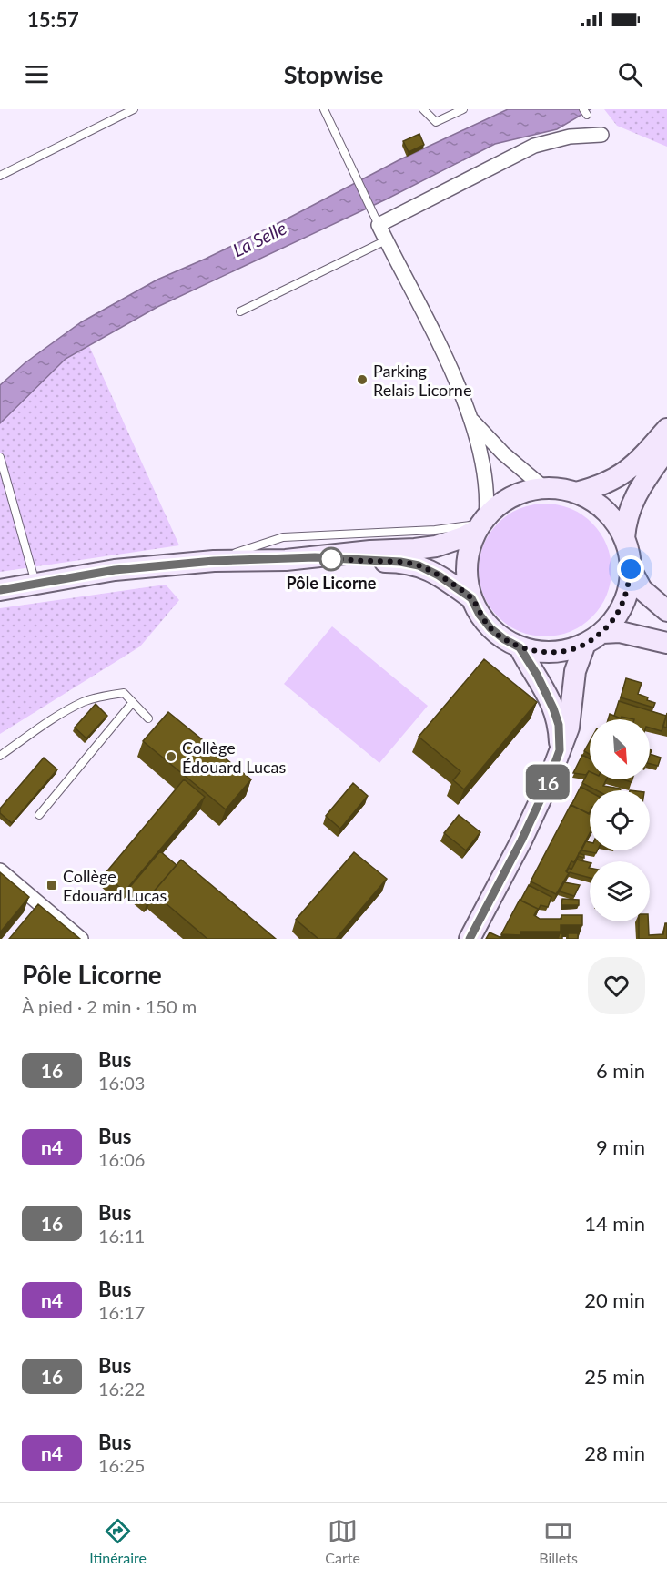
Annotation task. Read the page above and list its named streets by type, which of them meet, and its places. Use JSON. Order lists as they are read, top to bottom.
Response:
{
  "water": ["La Selle"],
  "places": {
    "other": ["Parking Relais Licorne", "Pôle Licorne", "Collège Édouard Lucas"],
    "transit": ["Collège Edouard Lucas"]
  },
  "lines": ["bus line 16"],
  "north": "bottom right",
  "page": {
    "status": "15:57",
    "header": "Stopwise",
    "on_map": "16",
    "heading": ["Pôle Licorne", "À pied · 2 min · 150 m"],
    "list": [
      {
        "mark": "16",
        "name": "Bus",
        "note": "16:03",
        "value": "6 min"
      },
      {
        "mark": "n4",
        "name": "Bus",
        "note": "16:06",
        "value": "9 min"
      },
      {
        "mark": "16",
        "name": "Bus",
        "note": "16:11",
        "value": "14 min"
      },
      {
        "mark": "n4",
        "name": "Bus",
        "note": "16:17",
        "value": "20 min"
      },
      {
        "mark": "16",
        "name": "Bus",
        "note": "16:22",
        "value": "25 min"
      },
      {
        "mark": "n4",
        "name": "Bus",
        "note": "16:25",
        "value": "28 min"
      }
    ],
    "tabs": ["Itinéraire", "Carte", "Billets"]
  }
}
